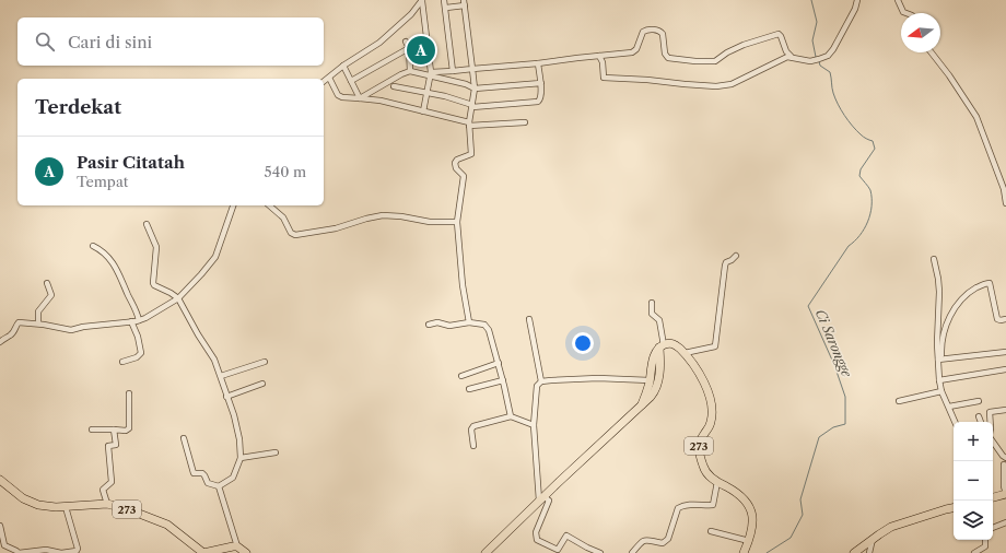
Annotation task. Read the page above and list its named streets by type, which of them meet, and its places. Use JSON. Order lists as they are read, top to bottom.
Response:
{
  "streets": {
    "main road": ["273"]
  },
  "water": ["Ci Sarongge"],
  "north": "left",
  "page": {
    "search": "Cari di sini",
    "pins": "A",
    "heading": "Terdekat",
    "list": [
      {
        "mark": "A",
        "name": "Pasir Citatah",
        "note": "Tempat",
        "value": "540 m"
      }
    ],
    "map_buttons": ["+", "−"]
  }
}
